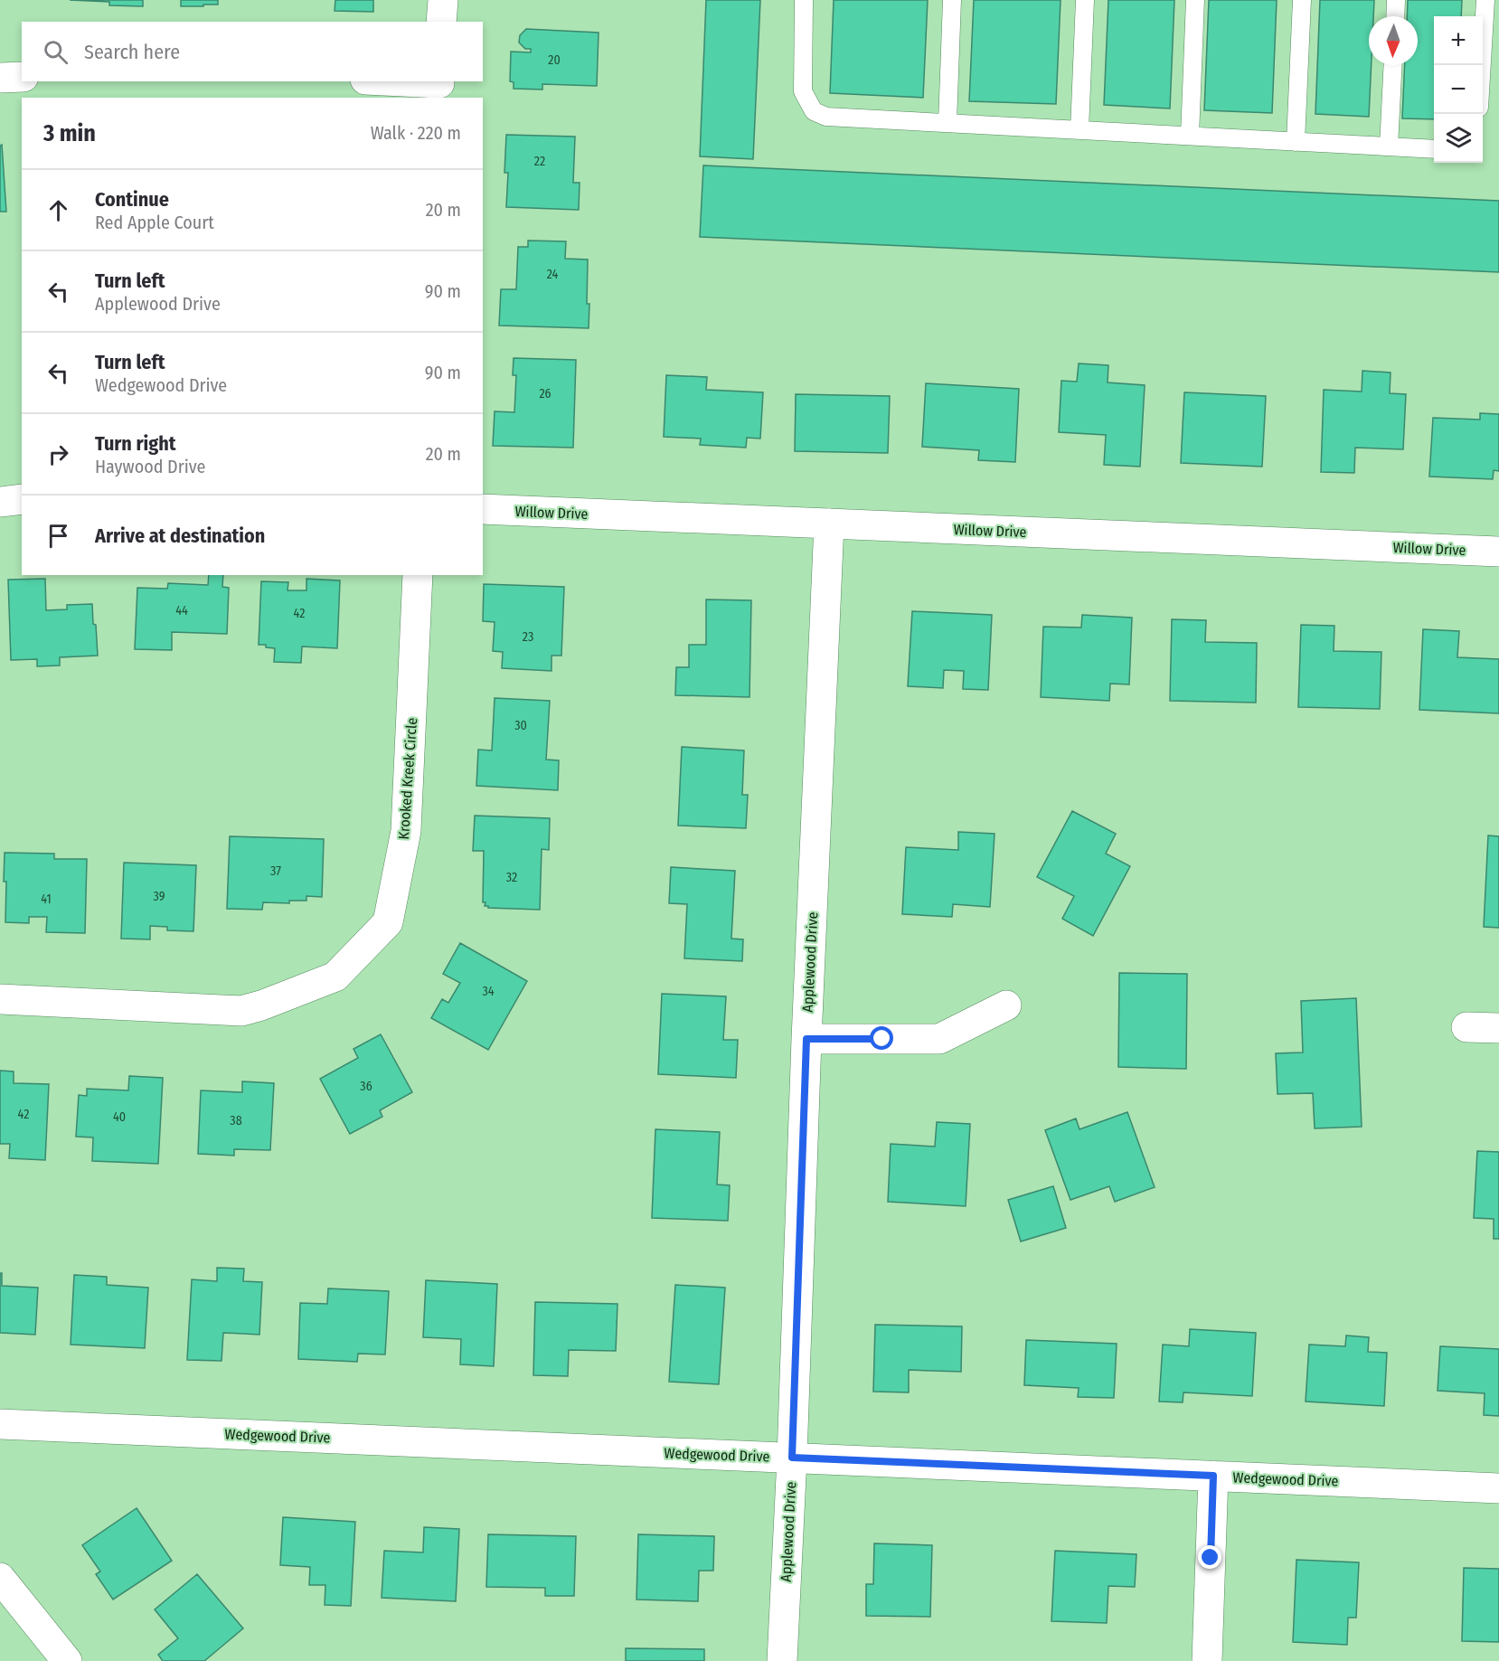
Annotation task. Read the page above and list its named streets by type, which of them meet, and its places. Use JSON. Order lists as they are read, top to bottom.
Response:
{
  "streets": {
    "street": [
      "Willow Drive",
      "Krooked Kreek Circle",
      "Applewood Drive",
      "Wedgewood Drive"
    ]
  },
  "crossings": [
    ["Willow Drive", "Applewood Drive"],
    ["Applewood Drive", "Wedgewood Drive"]
  ],
  "house_numbers": [
    "20",
    "22",
    "24",
    "26",
    "44",
    "42",
    "23",
    "30",
    "37",
    "32",
    "39",
    "41",
    "34",
    "36",
    "42",
    "40",
    "38"
  ],
  "north": "bottom",
  "page": {
    "map_buttons": ["+", "−"],
    "search": "Search here",
    "heading": ["3 min", "Walk · 220 m"],
    "list": [
      ["Continue", "Red Apple Court", "20 m"],
      ["Turn left", "Applewood Drive", "90 m"],
      ["Turn left", "Wedgewood Drive", "90 m"],
      ["Turn right", "Haywood Drive", "20 m"],
      "Arrive at destination"
    ]
  }
}
